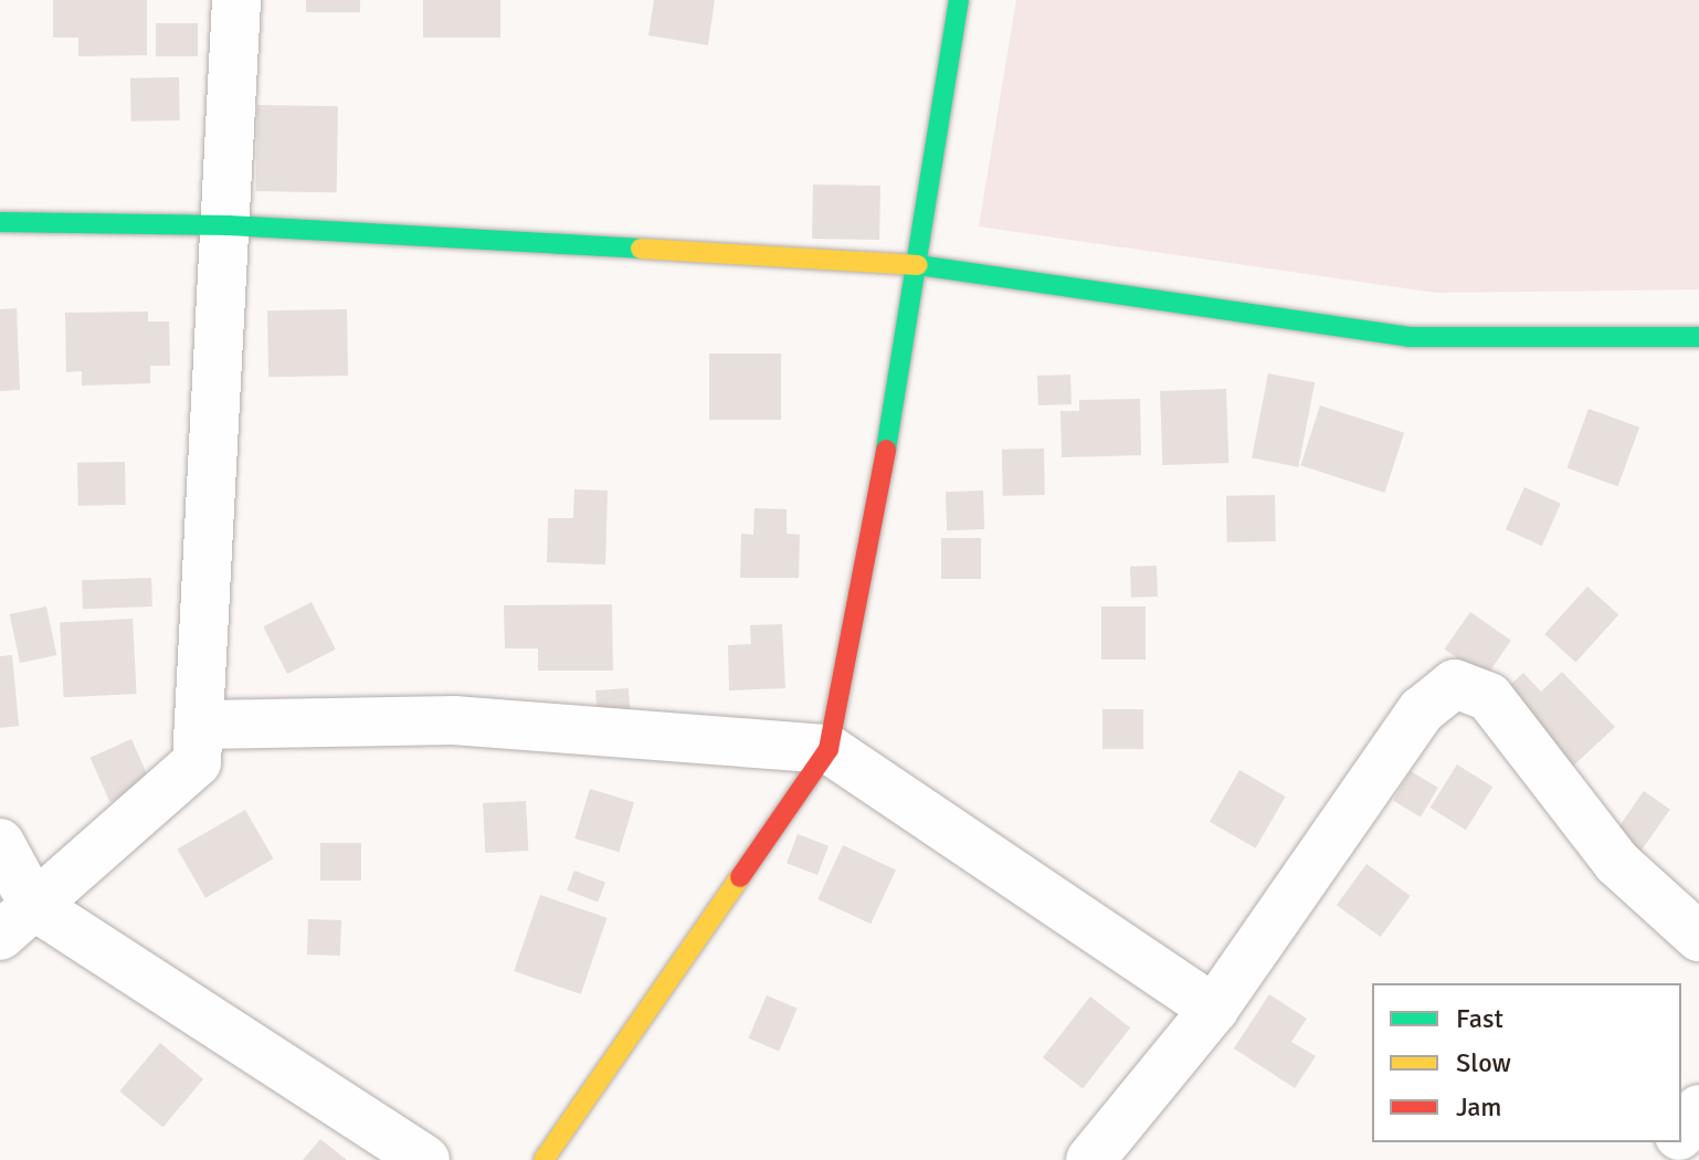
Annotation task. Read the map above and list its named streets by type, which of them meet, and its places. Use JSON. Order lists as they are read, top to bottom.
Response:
{
  "legend": ["Fast", "Slow", "Jam"]
}
